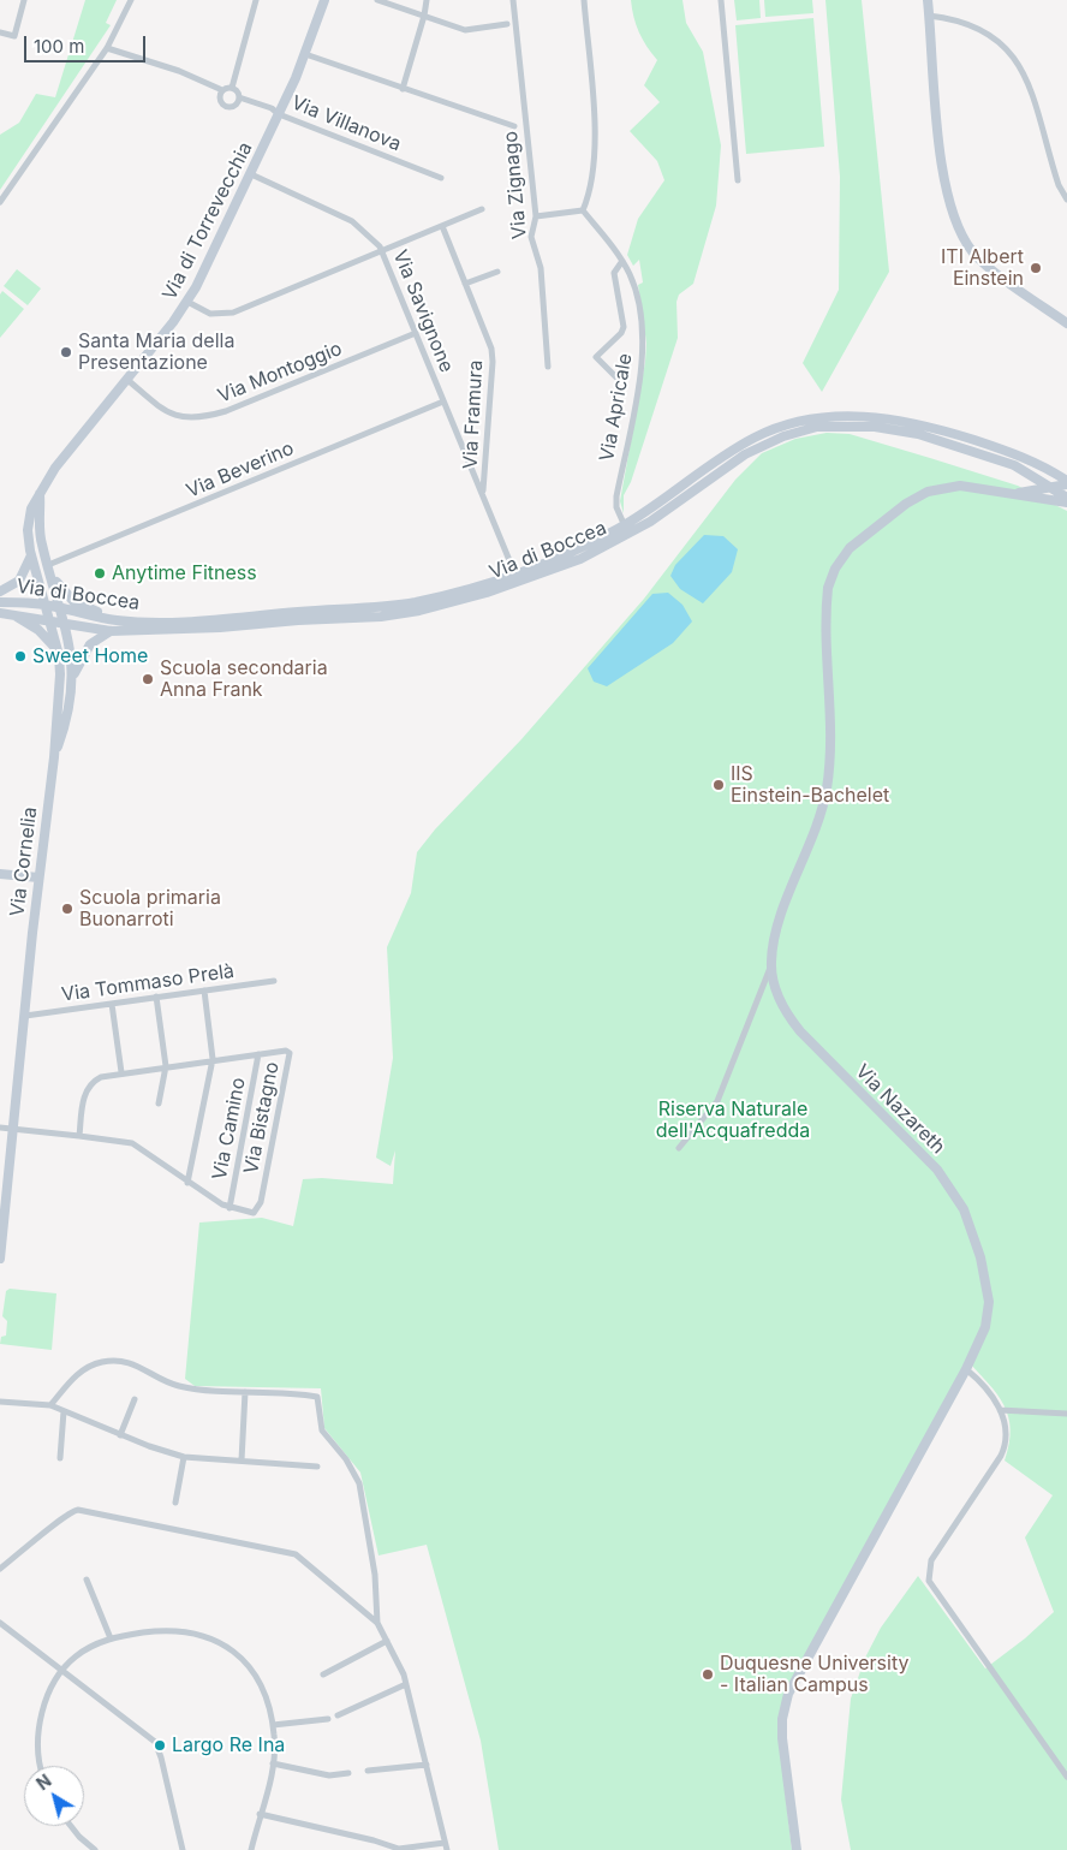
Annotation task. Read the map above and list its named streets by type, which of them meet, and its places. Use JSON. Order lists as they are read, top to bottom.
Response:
{
  "streets": {
    "main road": [
      "Via di Torrevecchia",
      "Via di Boccea",
      "Via Cornelia",
      "Via Nazareth"
    ],
    "street": [
      "Via Villanova",
      "Via Zignago",
      "Via Savignone",
      "Via Montoggio",
      "Via Apricale",
      "Via Framura",
      "Via Beverino",
      "Via Tommaso Prelà",
      "Via Bistagno",
      "Via Camino"
    ]
  },
  "crossings": [
    ["Via Villanova", "Via di Torrevecchia"],
    ["Via di Torrevecchia", "Via Savignone"],
    ["Via di Torrevecchia", "Via Montoggio"],
    ["Via di Torrevecchia", "Via di Boccea"],
    ["Via di Torrevecchia", "Via Cornelia"],
    ["Via Savignone", "Via Montoggio"],
    ["Via Savignone", "Via Framura"],
    ["Via Savignone", "Via Beverino"],
    ["Via Apricale", "Via di Boccea"],
    ["Via Framura", "Via di Boccea"],
    ["Via di Boccea", "Via Cornelia"],
    ["Via di Boccea", "Via Nazareth"],
    ["Via Cornelia", "Via Tommaso Prelà"],
    ["Via Bistagno", "Via Camino"]
  ],
  "parks": ["Riserva Naturale dell'Acquafredda"],
  "places": [
    "ITI Albert Einstein",
    "Santa Maria della Presentazione",
    "Anytime Fitness",
    "Sweet Home",
    "Scuola secondaria Anna Frank",
    "IIS Einstein-Bachelet",
    "Scuola primaria Buonarroti",
    "Duquesne University - Italian Campus",
    "Largo Re Ina"
  ],
  "scale_bar": "100 m",
  "north": "top left"
}
